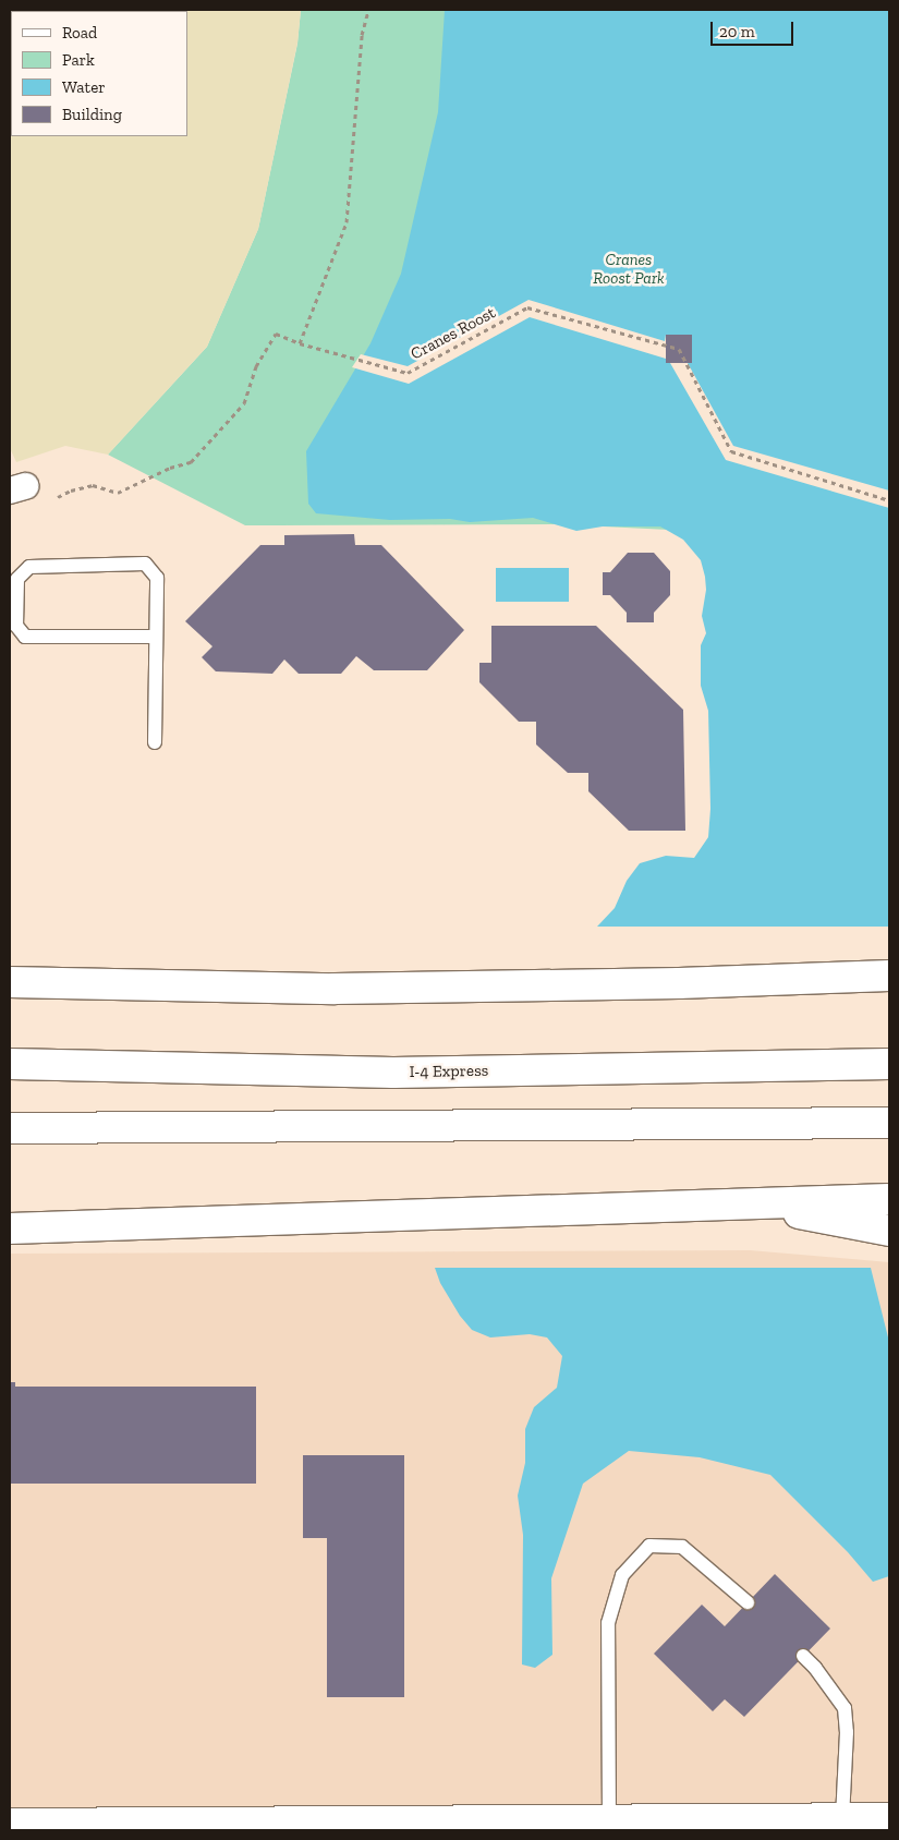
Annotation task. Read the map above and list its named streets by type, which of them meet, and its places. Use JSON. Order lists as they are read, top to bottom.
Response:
{
  "streets": {
    "main road": ["I-4 Express"],
    "path": ["Cranes Roost"]
  },
  "parks": ["Cranes Roost Park"],
  "legend": [
    "Road",
    "Park",
    "Water",
    "Building"
  ],
  "scale_bar": "20 m"
}
